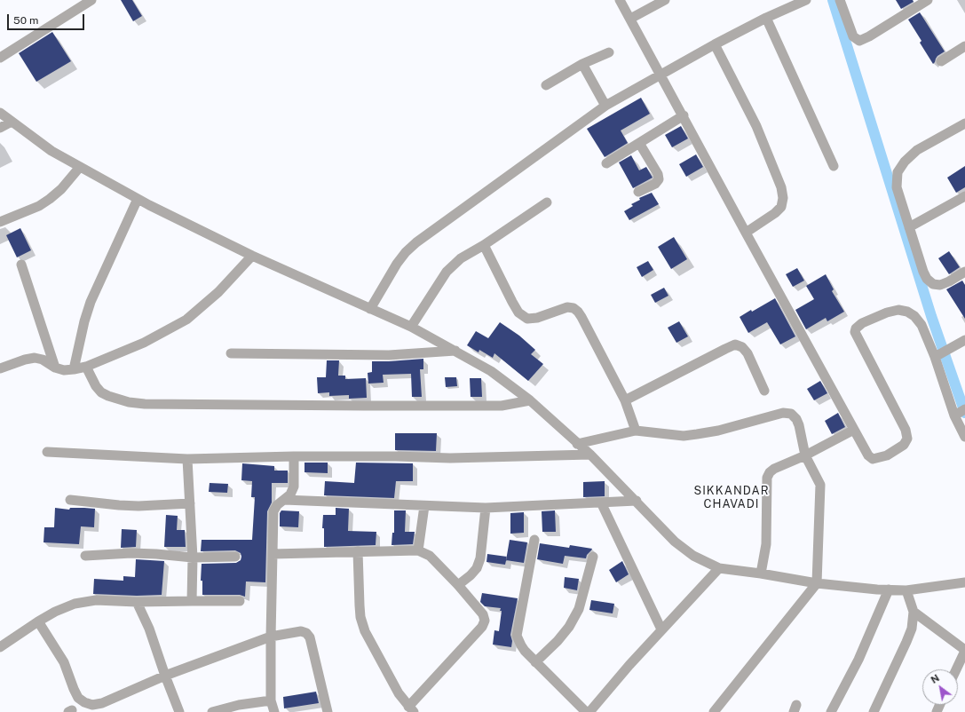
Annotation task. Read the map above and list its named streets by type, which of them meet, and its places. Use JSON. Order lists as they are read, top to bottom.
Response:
{
  "districts": ["SIKKANDAR CHAVADI"],
  "scale_bar": "50 m",
  "north": "top left"
}
